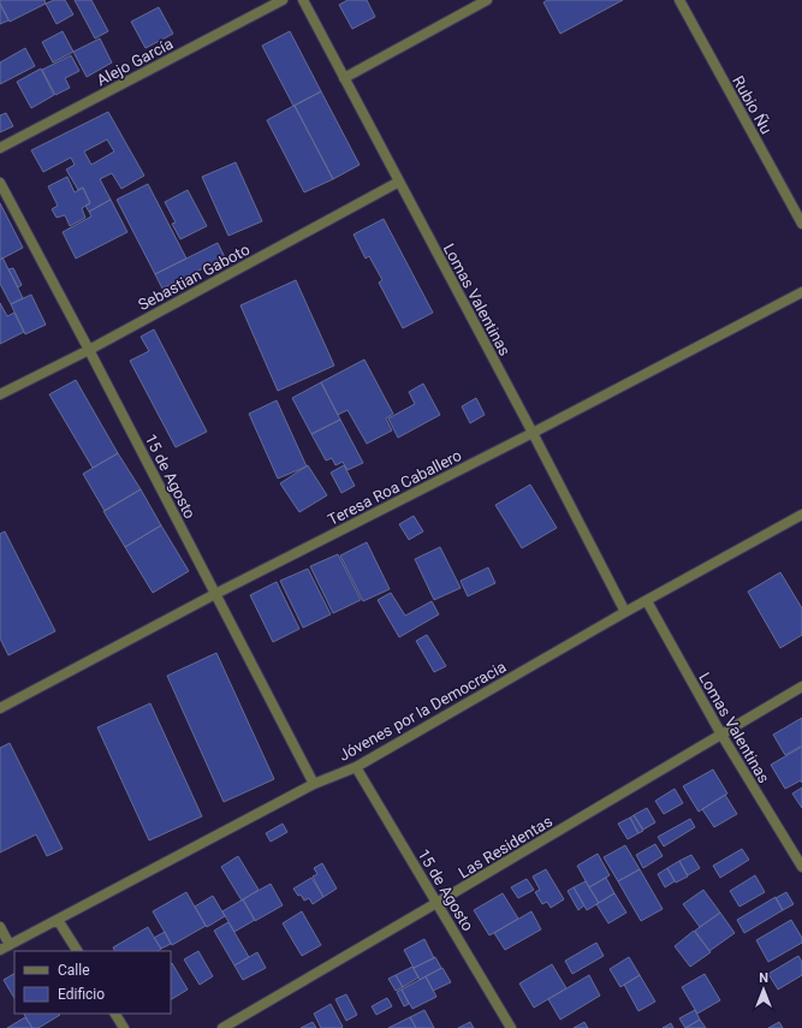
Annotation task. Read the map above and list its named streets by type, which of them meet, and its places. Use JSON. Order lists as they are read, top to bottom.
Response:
{
  "streets": {
    "street": [
      "Alejo García",
      "Rubio Ñu",
      "Sebastian Gaboto",
      "Lomas Valentinas",
      "15 de Agosto",
      "Teresa Roa Caballero",
      "Jóvenes por la Democracia",
      "Las Residentas"
    ]
  },
  "crossings": [
    ["Sebastian Gaboto", "Lomas Valentinas"],
    ["Sebastian Gaboto", "15 de Agosto"],
    ["Lomas Valentinas", "Teresa Roa Caballero"],
    ["Lomas Valentinas", "Jóvenes por la Democracia"],
    ["Lomas Valentinas", "Las Residentas"],
    ["15 de Agosto", "Teresa Roa Caballero"],
    ["15 de Agosto", "Jóvenes por la Democracia"],
    ["15 de Agosto", "Las Residentas"]
  ],
  "legend": ["Calle", "Edificio"],
  "north": "top"
}
